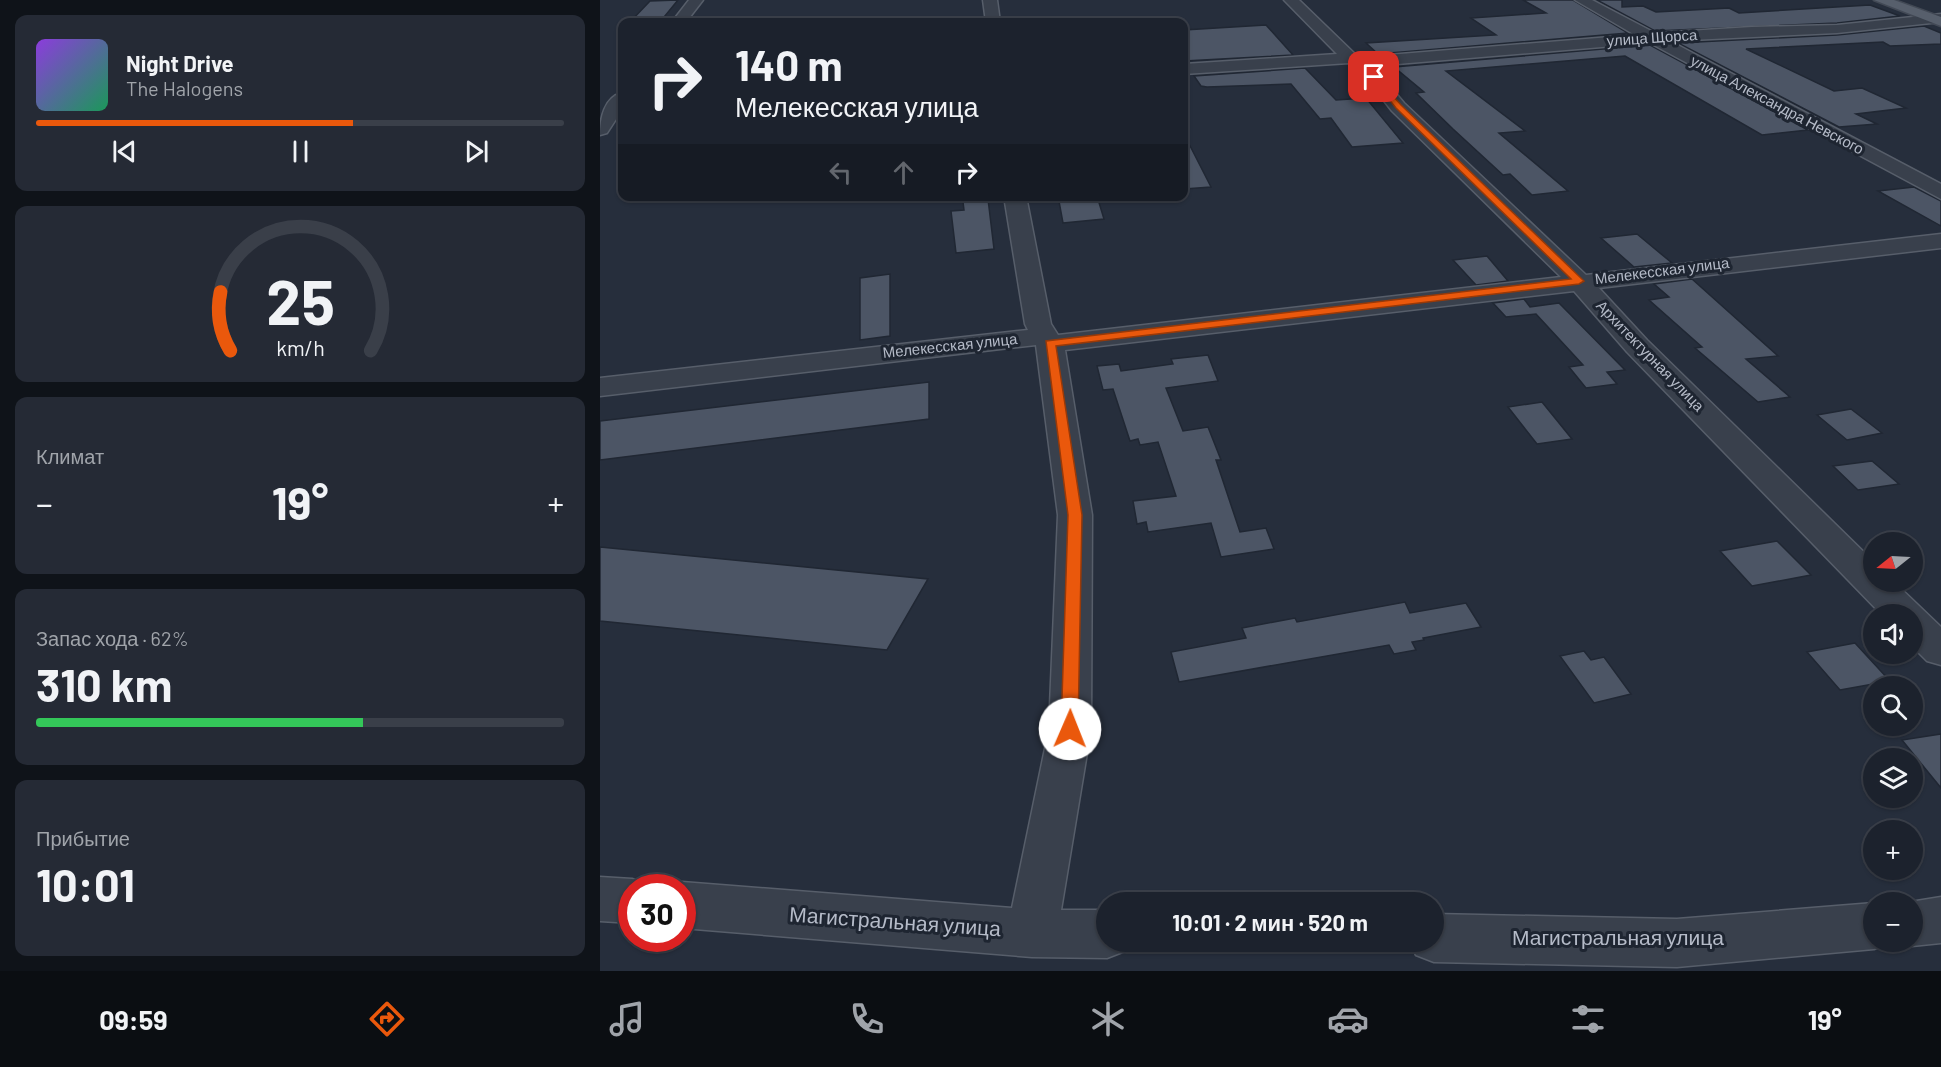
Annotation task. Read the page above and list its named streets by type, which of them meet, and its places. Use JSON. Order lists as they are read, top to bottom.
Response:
{
  "streets": {
    "street": [
      "улица Щорса",
      "улица Александра Невского",
      "Мелекесская улица",
      "Архитектурная улица",
      "Магистральная улица"
    ]
  },
  "crossings": [
    ["улица Щорса", "улица Александра Невского"],
    ["улица Щорса", "Архитектурная улица"],
    ["Мелекесская улица", "Архитектурная улица"]
  ],
  "north": "left",
  "page": {
    "turn": ["140 m", "Мелекесская улица"],
    "song": ["Night Drive", "The Halogens"],
    "tile": [
      "Климат",
      ["Запас хода · 62%", "310 km"],
      ["Прибытие", "10:01"]
    ],
    "heat": ["−", "19°", "+"],
    "map_buttons": ["+", "−"],
    "limit": "30",
    "trip": "10:01 · 2 мин · 520 m",
    "tabs": ["09:59", "19°"],
    "gauge": ["25", "km/h"]
  }
}
